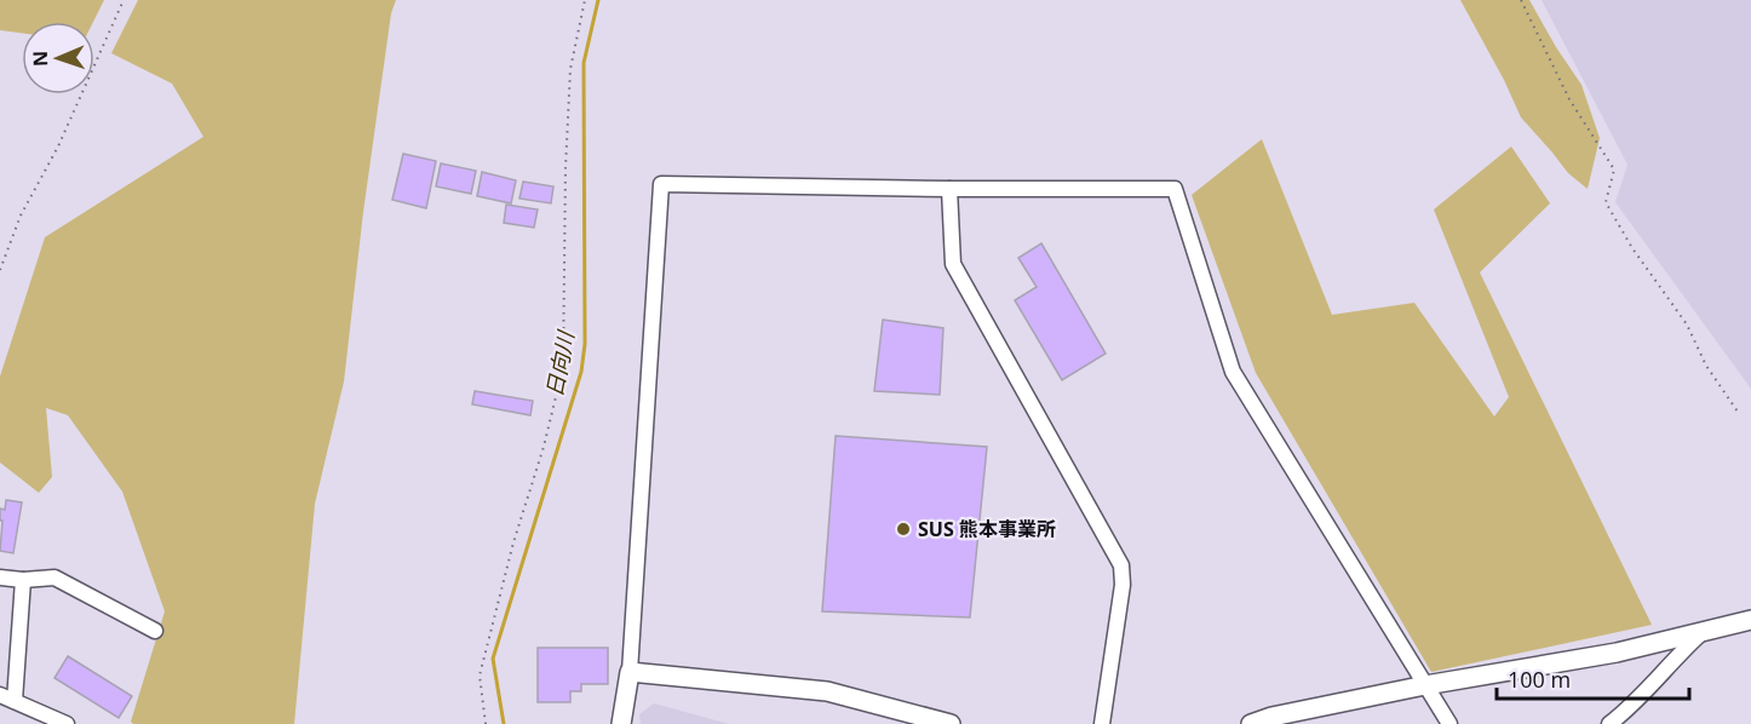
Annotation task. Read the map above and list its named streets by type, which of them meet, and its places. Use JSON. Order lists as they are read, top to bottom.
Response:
{
  "water": ["日向川"],
  "places": ["SUS 熊本事業所"],
  "scale_bar": "100 m",
  "north": "left"
}
